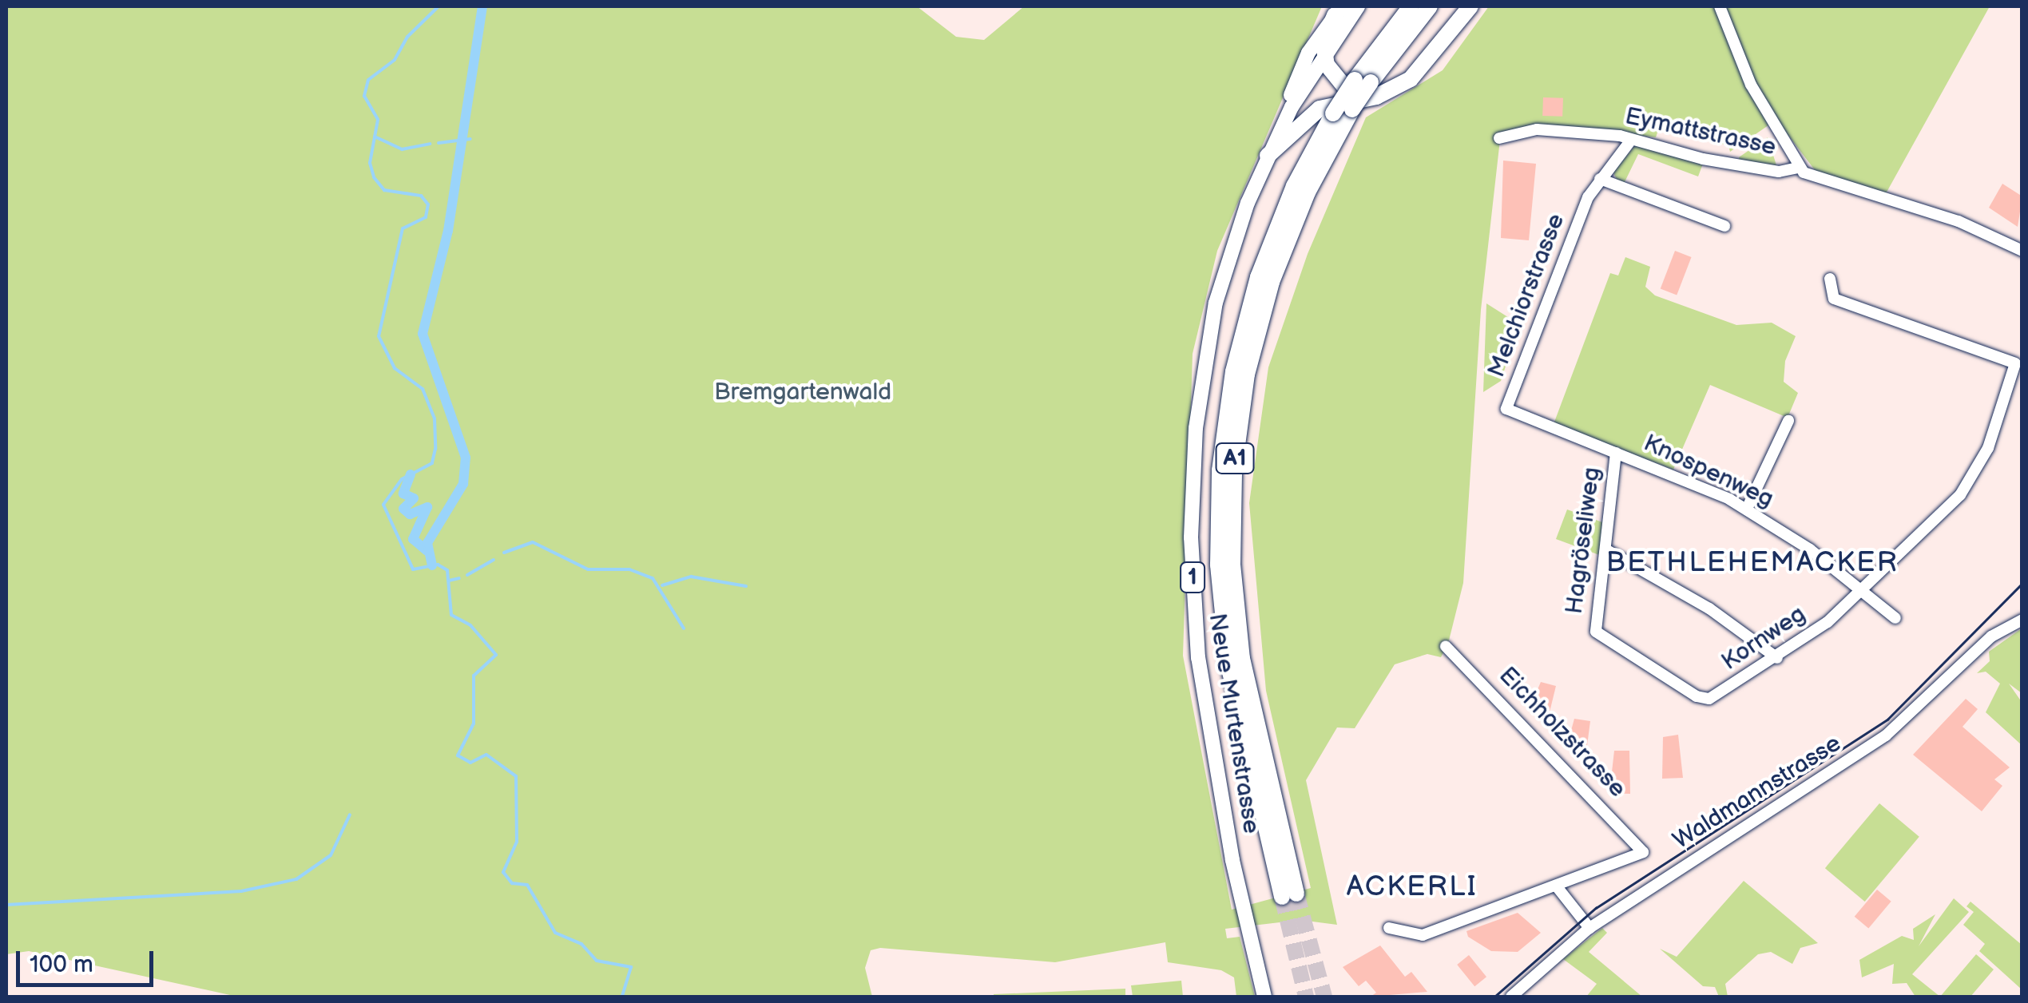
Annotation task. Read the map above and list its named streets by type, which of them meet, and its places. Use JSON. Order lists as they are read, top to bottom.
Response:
{
  "streets": {
    "highway": ["A1"],
    "main road": ["1", "Neue Murtenstrasse"],
    "street": [
      "Eymattstrasse",
      "Melchiorstrasse",
      "Knospenweg",
      "Hagröseliweg",
      "Kornweg",
      "Eichholzstrasse",
      "Waldmannstrasse"
    ]
  },
  "crossings": [
    ["Eymattstrasse", "Melchiorstrasse"],
    ["Melchiorstrasse", "Knospenweg"],
    ["Melchiorstrasse", "Hagröseliweg"],
    ["Knospenweg", "Hagröseliweg"],
    ["Knospenweg", "Kornweg"],
    ["Hagröseliweg", "Kornweg"]
  ],
  "districts": ["BETHLEHEMACKER", "ACKERLI"],
  "parks": ["Bremgartenwald"],
  "scale_bar": "100 m"
}
